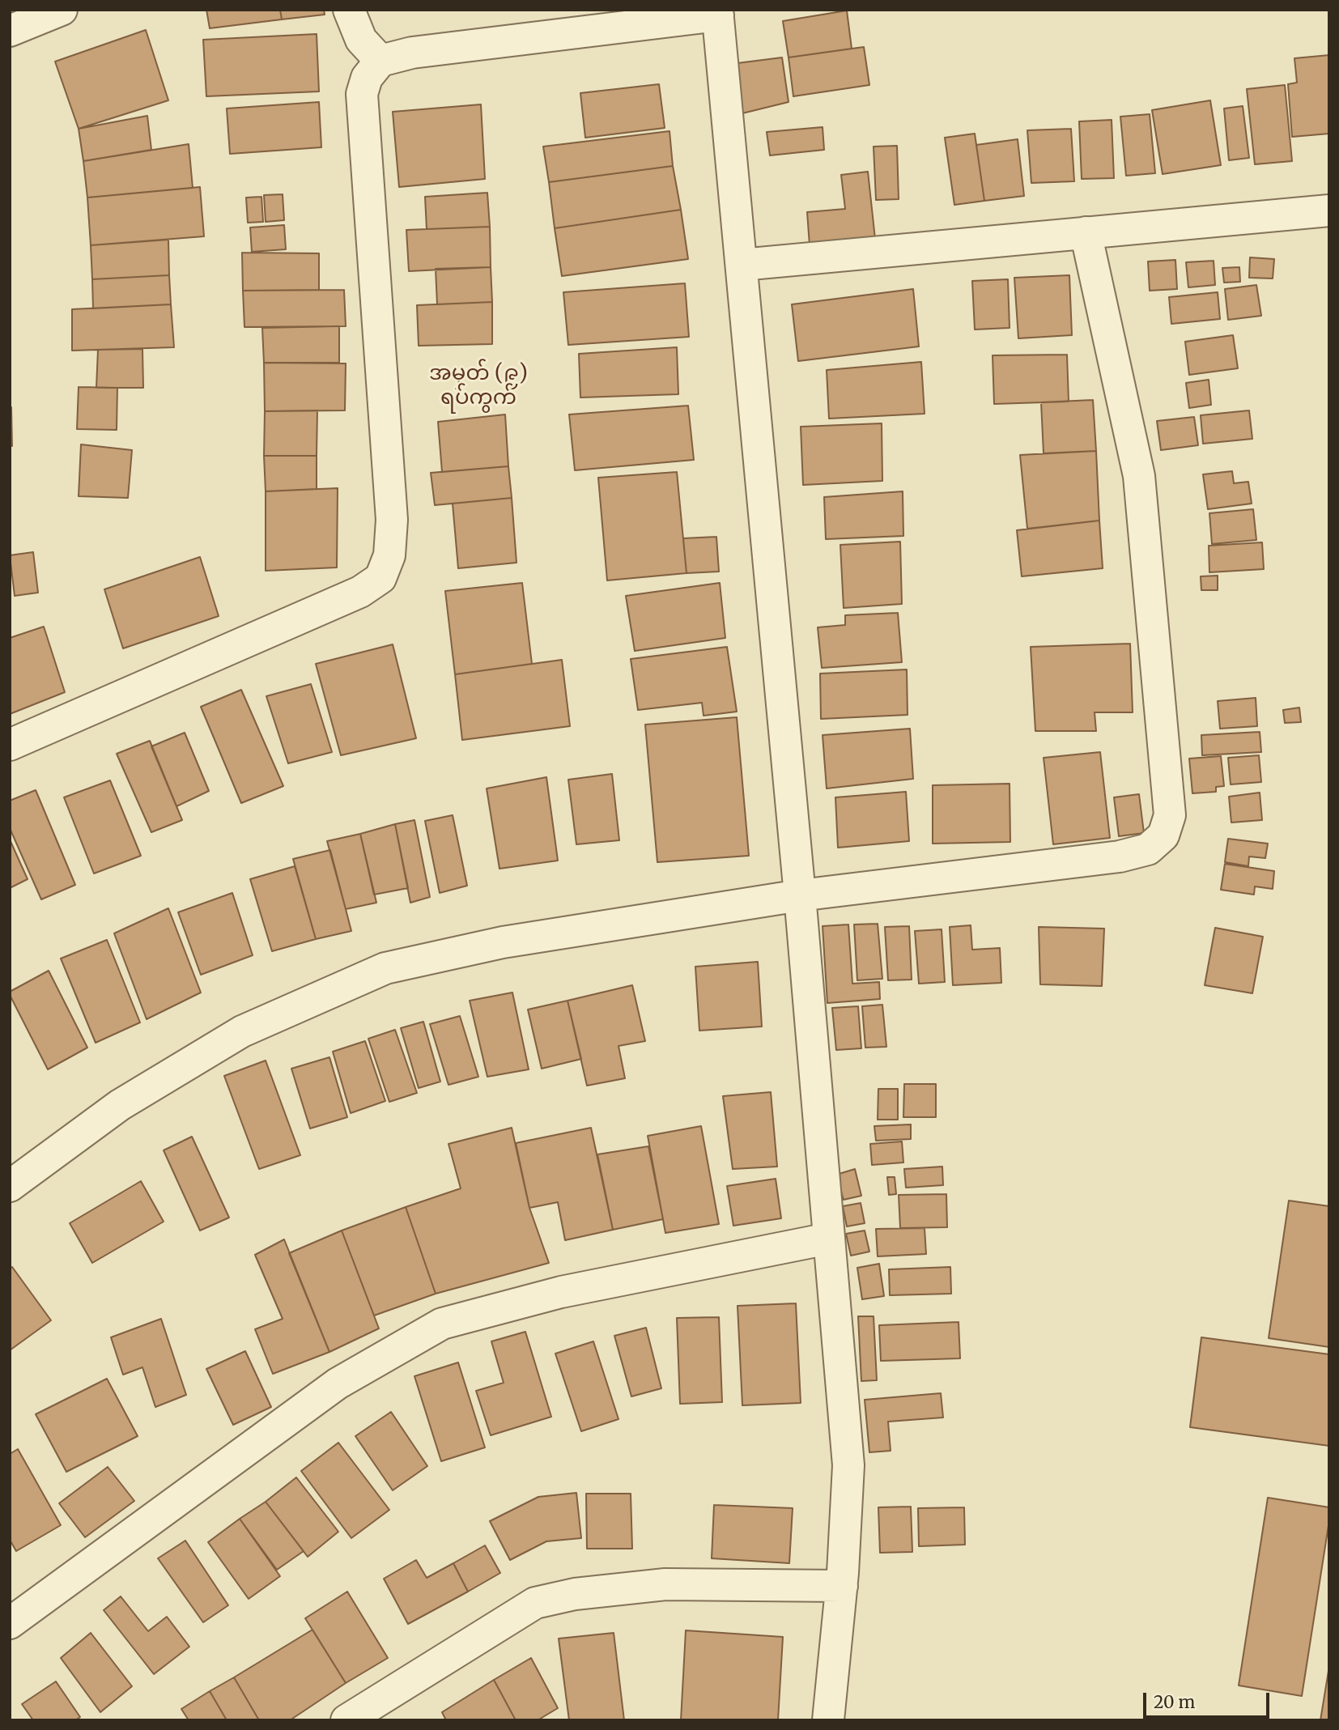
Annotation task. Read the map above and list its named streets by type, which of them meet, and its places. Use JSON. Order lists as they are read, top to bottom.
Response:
{
  "districts": ["အမှတ် (၉) ရပ်ကွက်"],
  "scale_bar": "20 m"
}
